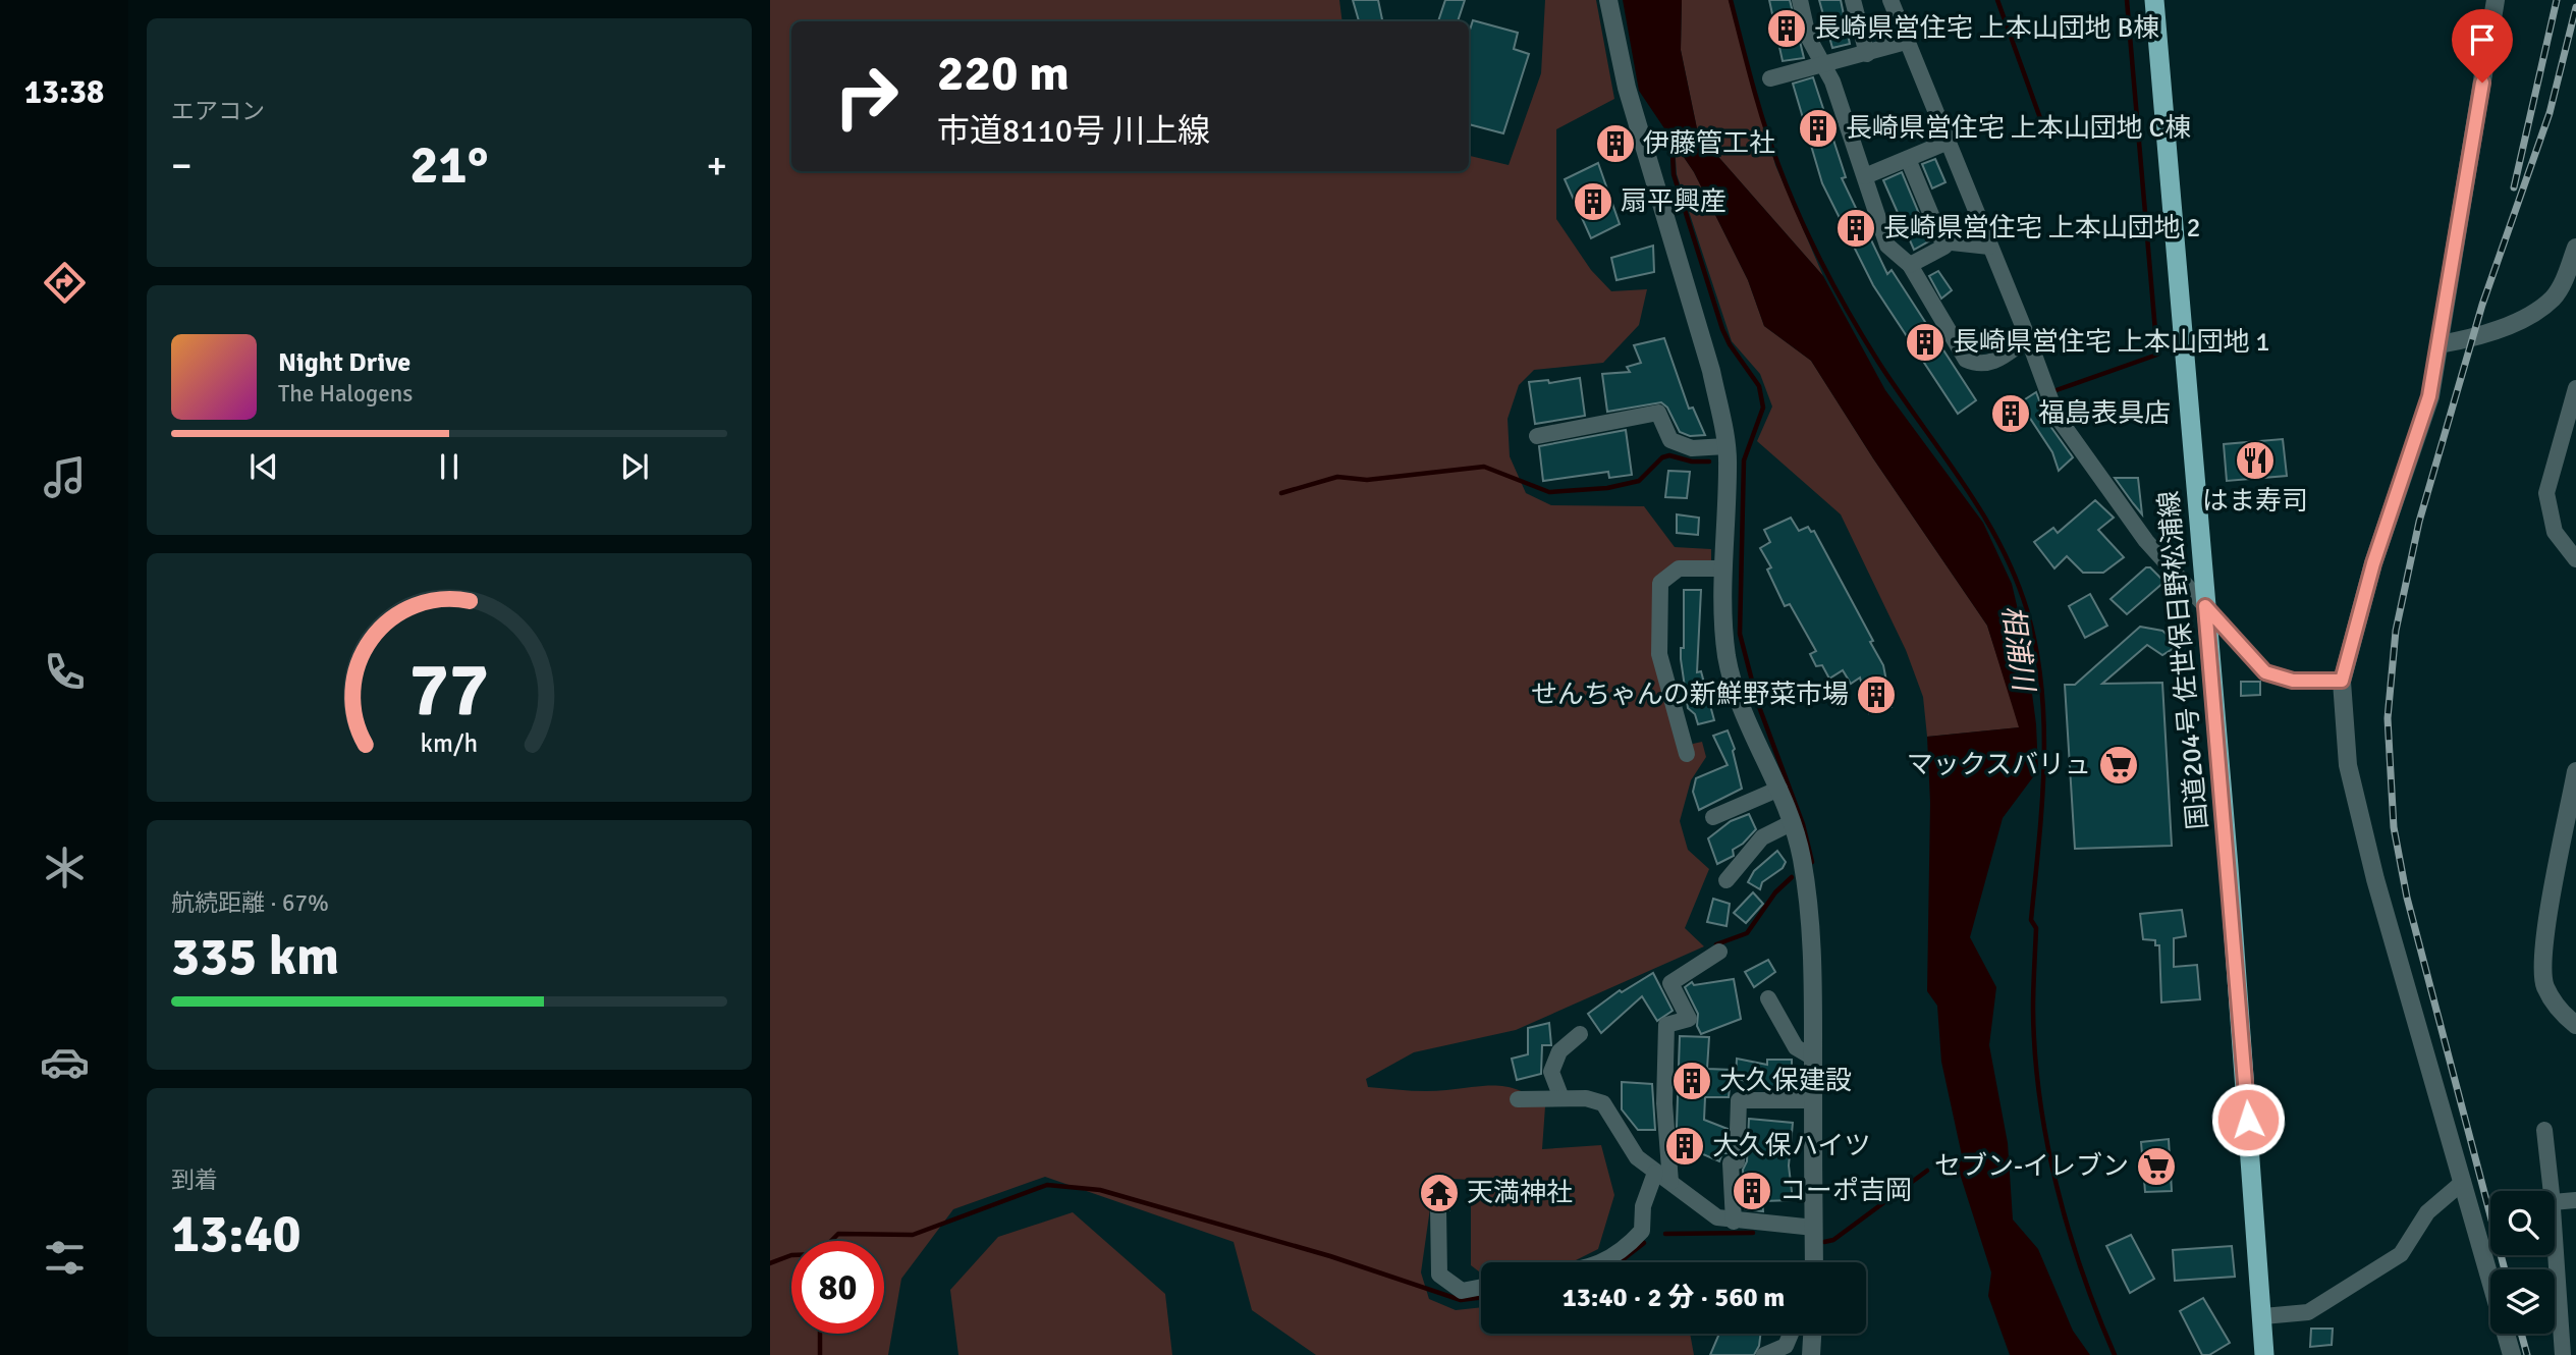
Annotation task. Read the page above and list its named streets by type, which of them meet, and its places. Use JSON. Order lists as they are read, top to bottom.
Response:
{
  "streets": {
    "highway": ["国道204号 佐世保日野松浦線"]
  },
  "water": ["相浦川"],
  "places": {
    "building": [
      "長崎県営住宅 上本山団地 B棟",
      "長崎県営住宅 上本山団地 C棟",
      "伊藤管工社",
      "扇平興産",
      "長崎県営住宅 上本山団地 2",
      "長崎県営住宅 上本山団地 1",
      "福島表具店",
      "せんちゃんの新鮮野菜市場",
      "大久保建設",
      "大久保ハイツ",
      "コーポ吉岡"
    ],
    "restaurant": ["はま寿司"],
    "supermarket": ["マックスバリュ", "セブン-イレブン"],
    "temple": ["天満神社"]
  },
  "page": {
    "tabs": "13:38",
    "tile": [
      "エアコン",
      ["航続距離 · 67%", "335 km"],
      ["到着", "13:40"]
    ],
    "turn": ["220 m", "市道8110号 川上線"],
    "heat": ["−", "21°", "+"],
    "song": ["Night Drive", "The Halogens"],
    "limit": "80",
    "trip": "13:40 · 2 分 · 560 m",
    "gauge": ["77", "km/h"]
  }
}
